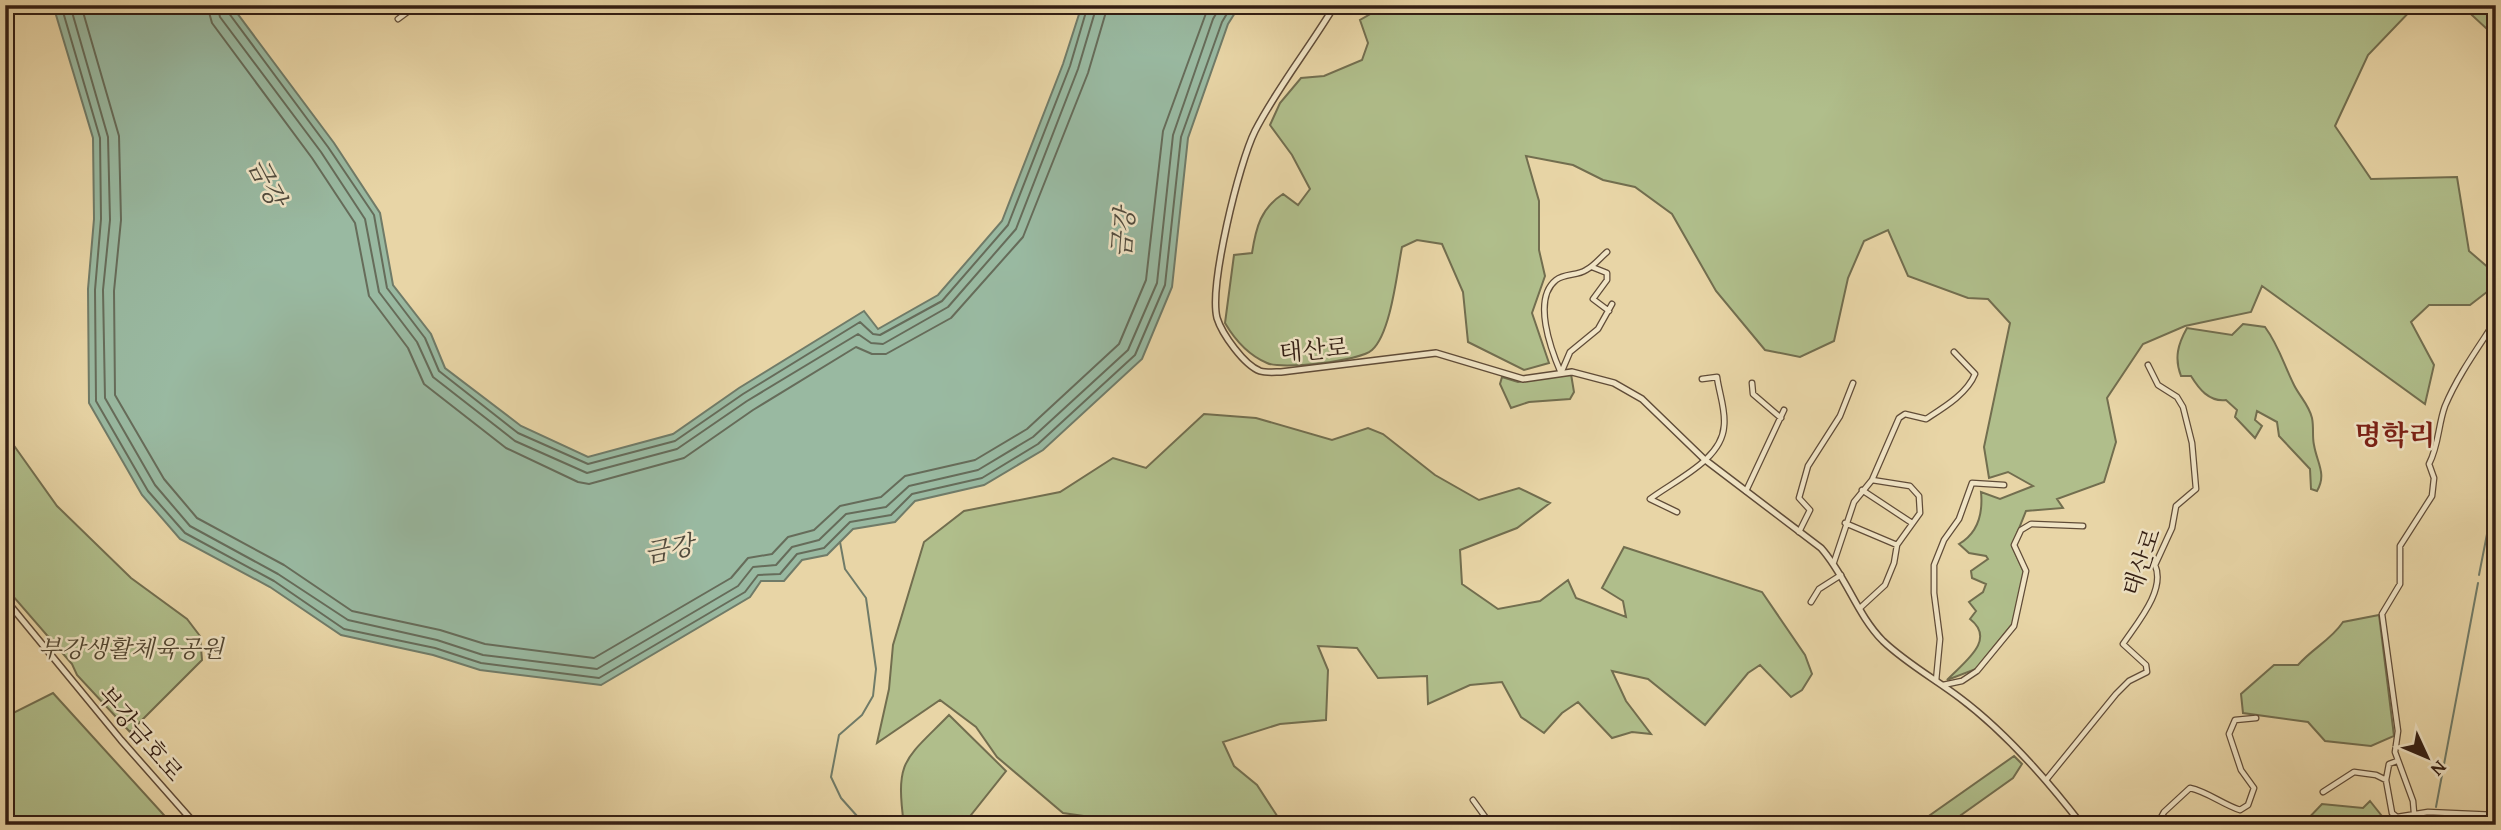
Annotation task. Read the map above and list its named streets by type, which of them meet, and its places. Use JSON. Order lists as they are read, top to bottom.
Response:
{
  "streets": {
    "street": ["태산로", "부강금호로"]
  },
  "districts": ["명학리"],
  "water": ["금강"],
  "parks": ["부강생활체육공원"],
  "north": "bottom right"
}
